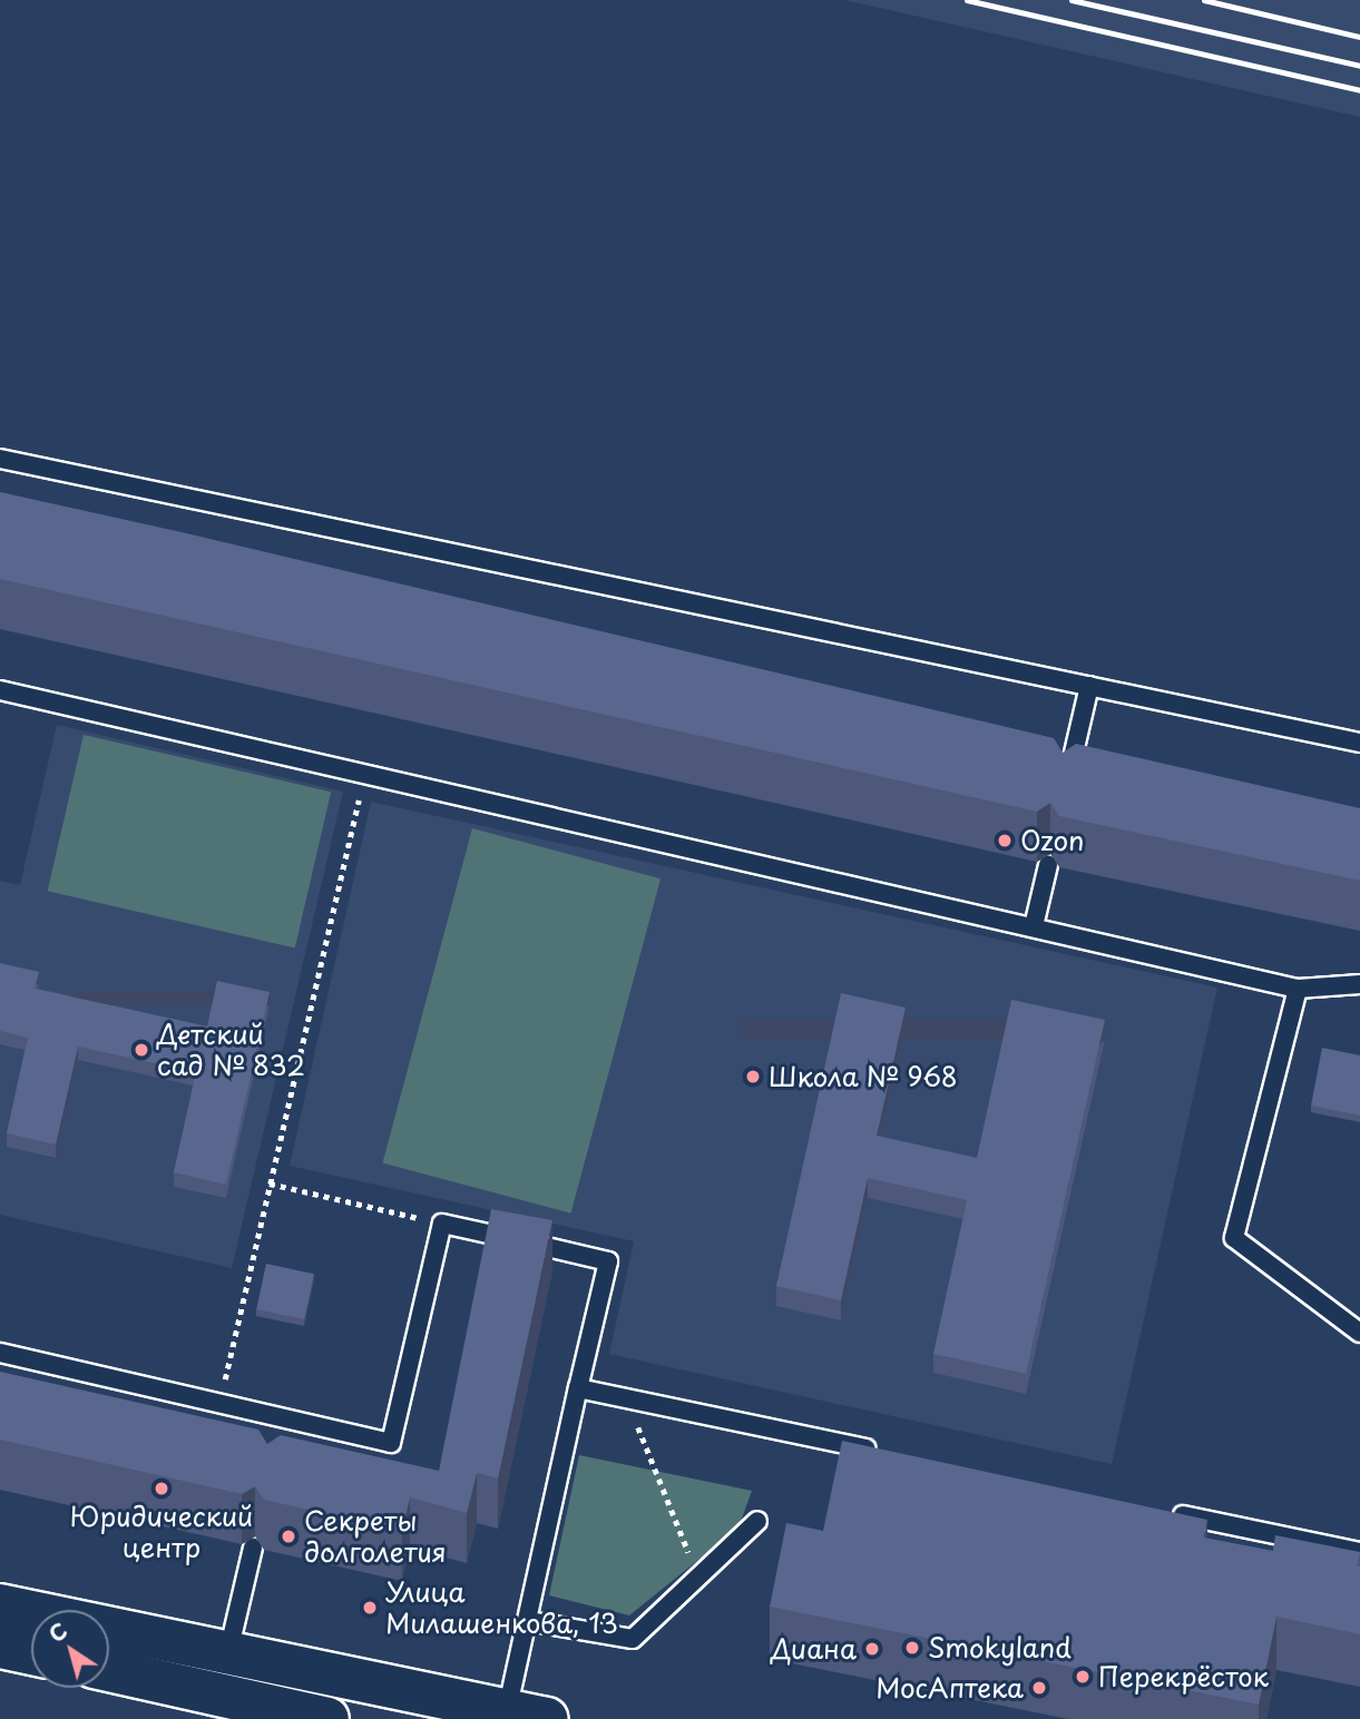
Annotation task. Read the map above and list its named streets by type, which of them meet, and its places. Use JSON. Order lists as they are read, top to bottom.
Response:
{
  "places": [
    "Ozon",
    "Детский сад № 832",
    "Школа № 968",
    "Юридический центр",
    "Секреты долголетия",
    "Улица Милашенкова, 13",
    "Smokyland",
    "Диана",
    "Перекрёсток",
    "МосАптека"
  ],
  "north": "top left"
}
